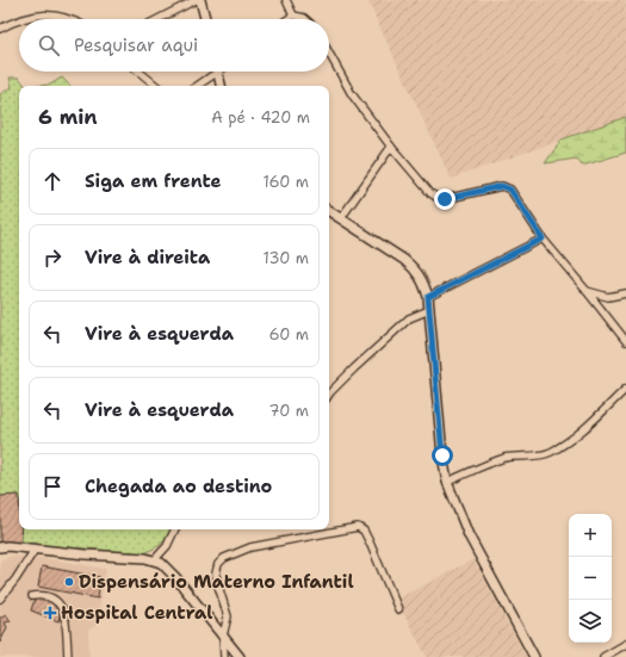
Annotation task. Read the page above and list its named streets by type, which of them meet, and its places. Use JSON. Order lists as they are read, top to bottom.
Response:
{
  "places": {
    "other": ["Dispensário Materno Infantil"],
    "health": ["Hospital Central"]
  },
  "page": {
    "search": "Pesquisar aqui",
    "heading": ["6 min", "A pé · 420 m"],
    "list": [
      ["Siga em frente", "160 m"],
      ["Vire à direita", "130 m"],
      ["Vire à esquerda", "60 m"],
      ["Vire à esquerda", "70 m"],
      "Chegada ao destino"
    ],
    "map_buttons": ["+", "−"]
  }
}
